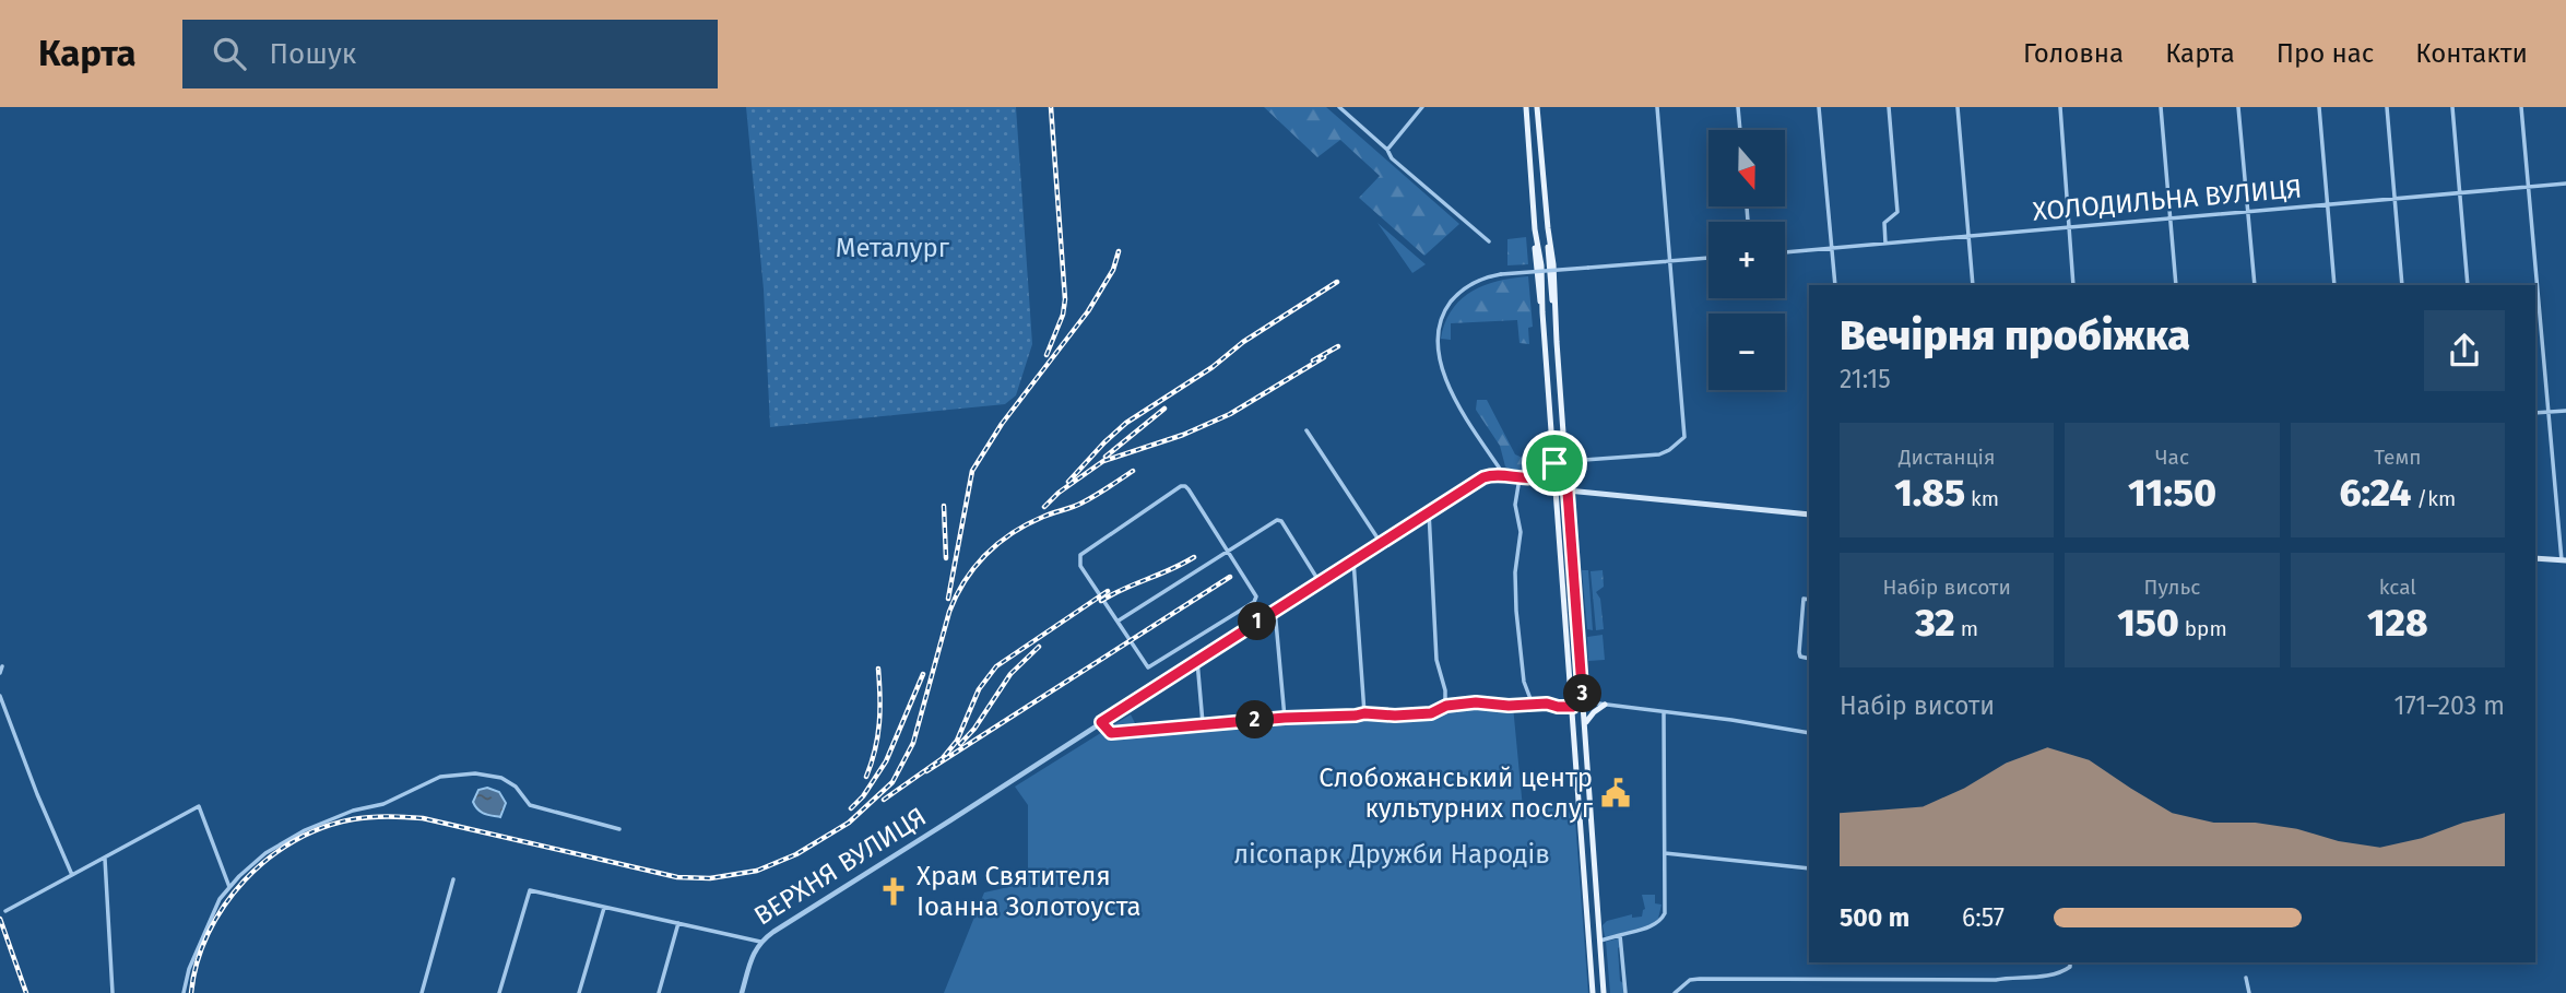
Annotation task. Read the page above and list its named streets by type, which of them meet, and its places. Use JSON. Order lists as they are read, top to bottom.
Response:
{
  "streets": {
    "street": ["ХОЛОДИЛЬНА ВУЛИЦЯ", "ВЕРХНЯ ВУЛИЦЯ"]
  },
  "parks": ["Металург", "лісопарк Дружби Народів"],
  "places": {
    "public building": ["Слобожанський центр культурних послуг"],
    "church": ["Храм Святителя Іоанна Золотоуста"]
  },
  "north": "bottom",
  "page": {
    "header": "Карта",
    "search": "Пошук",
    "nav": [
      "Головна",
      "Карта",
      "Про нас",
      "Контакти"
    ],
    "map_buttons": ["+", "−"],
    "heading": ["Вечірня пробіжка", "21:15"],
    "stats": [
      ["Дистанція", "1.85 km"],
      ["Час", "11:50"],
      ["Темп", "6:24 /km"],
      ["Набір висоти", "32 m"],
      ["Пульс", "150 bpm"],
      ["kcal", "128"]
    ],
    "pins": ["1", "3", "2"],
    "chart": ["Набір висоти", "171–203 m"],
    "list": [
      {
        "name": "500 m",
        "note": "6:57"
      }
    ]
  }
}
